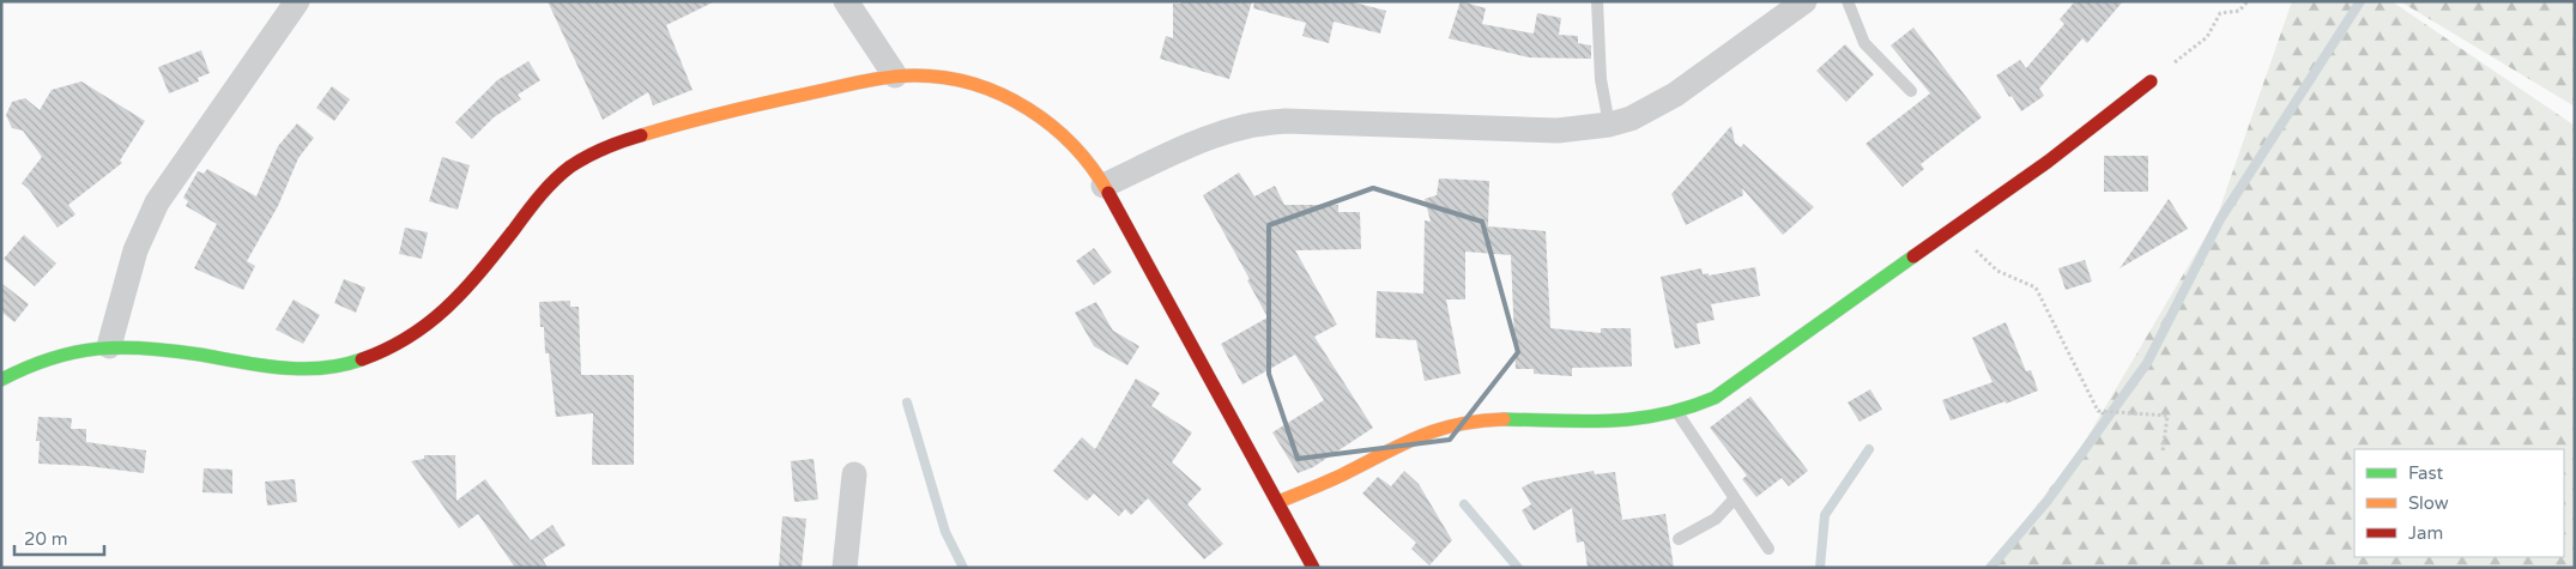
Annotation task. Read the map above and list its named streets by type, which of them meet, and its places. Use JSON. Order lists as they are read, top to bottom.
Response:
{
  "legend": ["Fast", "Slow", "Jam"],
  "scale_bar": "20 m"
}
